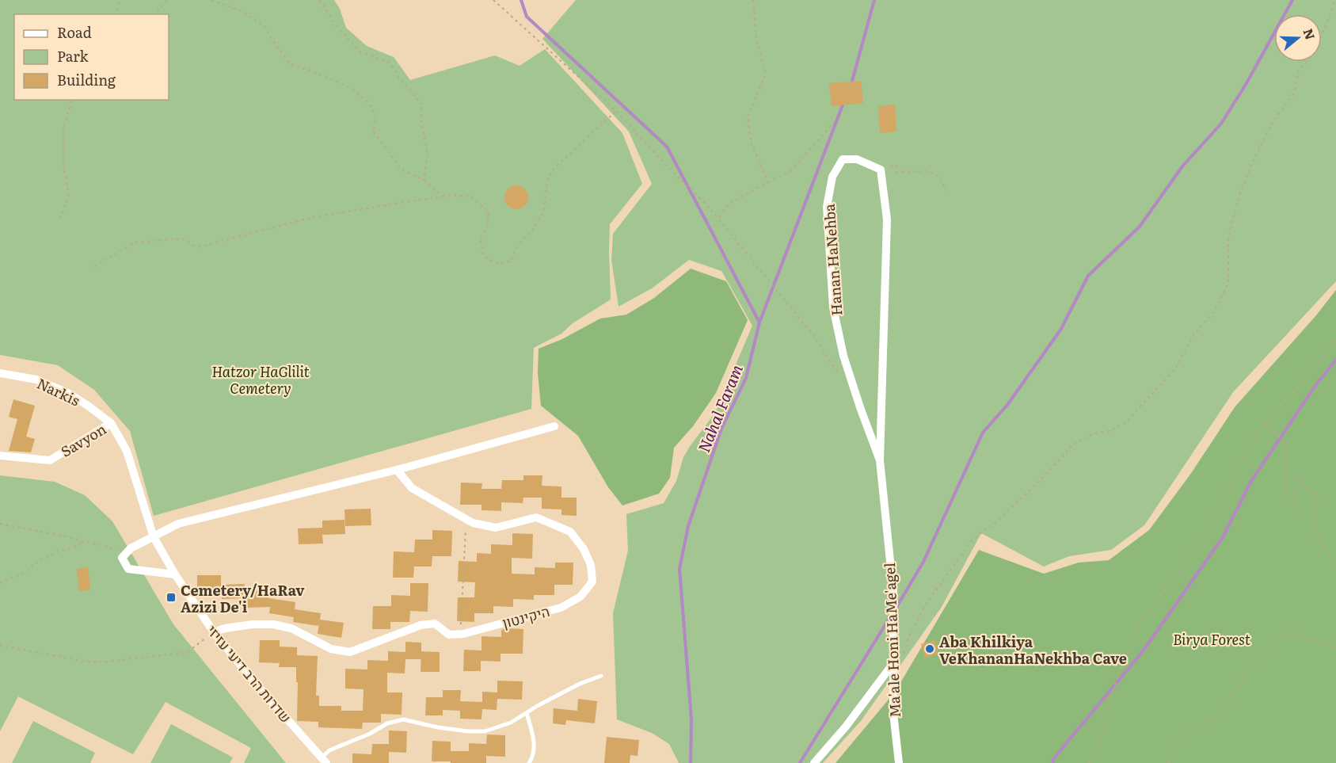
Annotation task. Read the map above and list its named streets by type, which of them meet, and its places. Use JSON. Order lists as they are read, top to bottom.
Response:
{
  "streets": {
    "street": [
      "Hanan HaNehba",
      "Narkis",
      "Savyon",
      "היקינטון",
      "Ma'ale Honi HaMe'agel",
      "שדרות הרב דיעי עזיזי"
    ]
  },
  "crossings": [
    ["Hanan HaNehba", "Ma'ale Honi HaMe'agel"],
    ["Narkis", "Savyon"],
    ["Narkis", "שדרות הרב דיעי עזיזי"],
    ["Savyon", "שדרות הרב דיעי עזיזי"]
  ],
  "water": ["Nahal Faram"],
  "parks": ["Hatzor HaGlilit Cemetery", "Birya Forest"],
  "places": {
    "transit": ["Cemetery/HaRav Azizi De'i"],
    "other": ["Aba Khilkiya VeKhananHaNekhba Cave"]
  },
  "legend": ["Road", "Park", "Building"],
  "north": "right"
}
